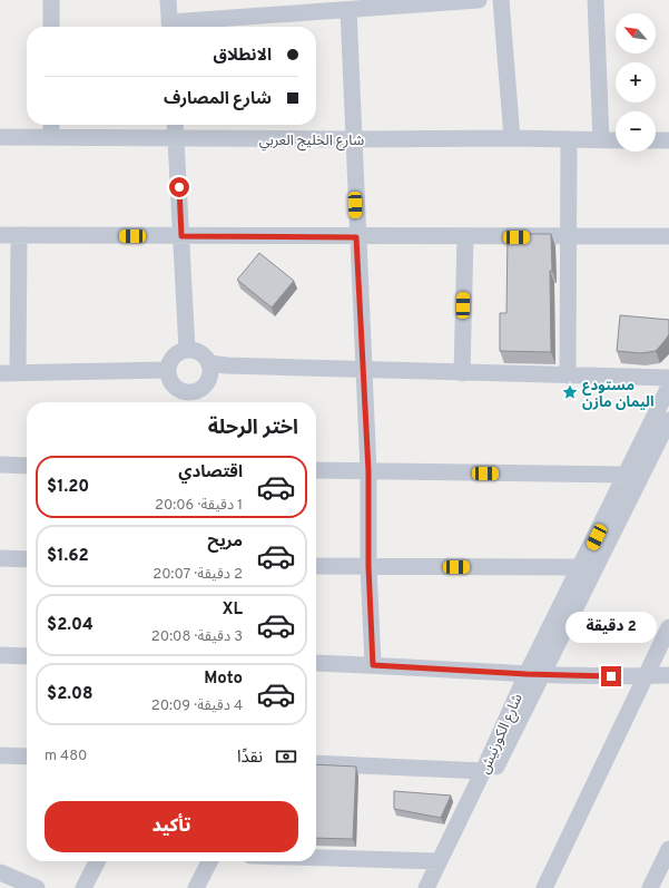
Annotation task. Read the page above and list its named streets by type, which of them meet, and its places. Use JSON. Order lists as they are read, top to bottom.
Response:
{
  "streets": {
    "street": ["شارع الخليج العربي", "شارع الكورنيش"]
  },
  "places": {
    "place": ["مستودع اليمان مازن"]
  },
  "north": "top left",
  "page": {
    "map_buttons": ["+", "−"],
    "banner": ["الانطلاق", "شارع المصارف"],
    "heading": "اختر الرحلة",
    "list": [
      {
        "name": "اقتصادي",
        "note": "1 دقيقة · 20:06",
        "value": "$1.20"
      },
      {
        "name": "مريح",
        "note": "2 دقيقة · 20:07",
        "value": "$1.62"
      },
      {
        "name": "XL",
        "note": "3 دقيقة · 20:08",
        "value": "$2.04"
      },
      {
        "name": "Moto",
        "note": "4 دقيقة · 20:09",
        "value": "$2.08"
      }
    ],
    "bubble": "2 دقيقة",
    "pay": ["نقدًا", "480 m"],
    "buttons": "تأكيد"
  }
}
